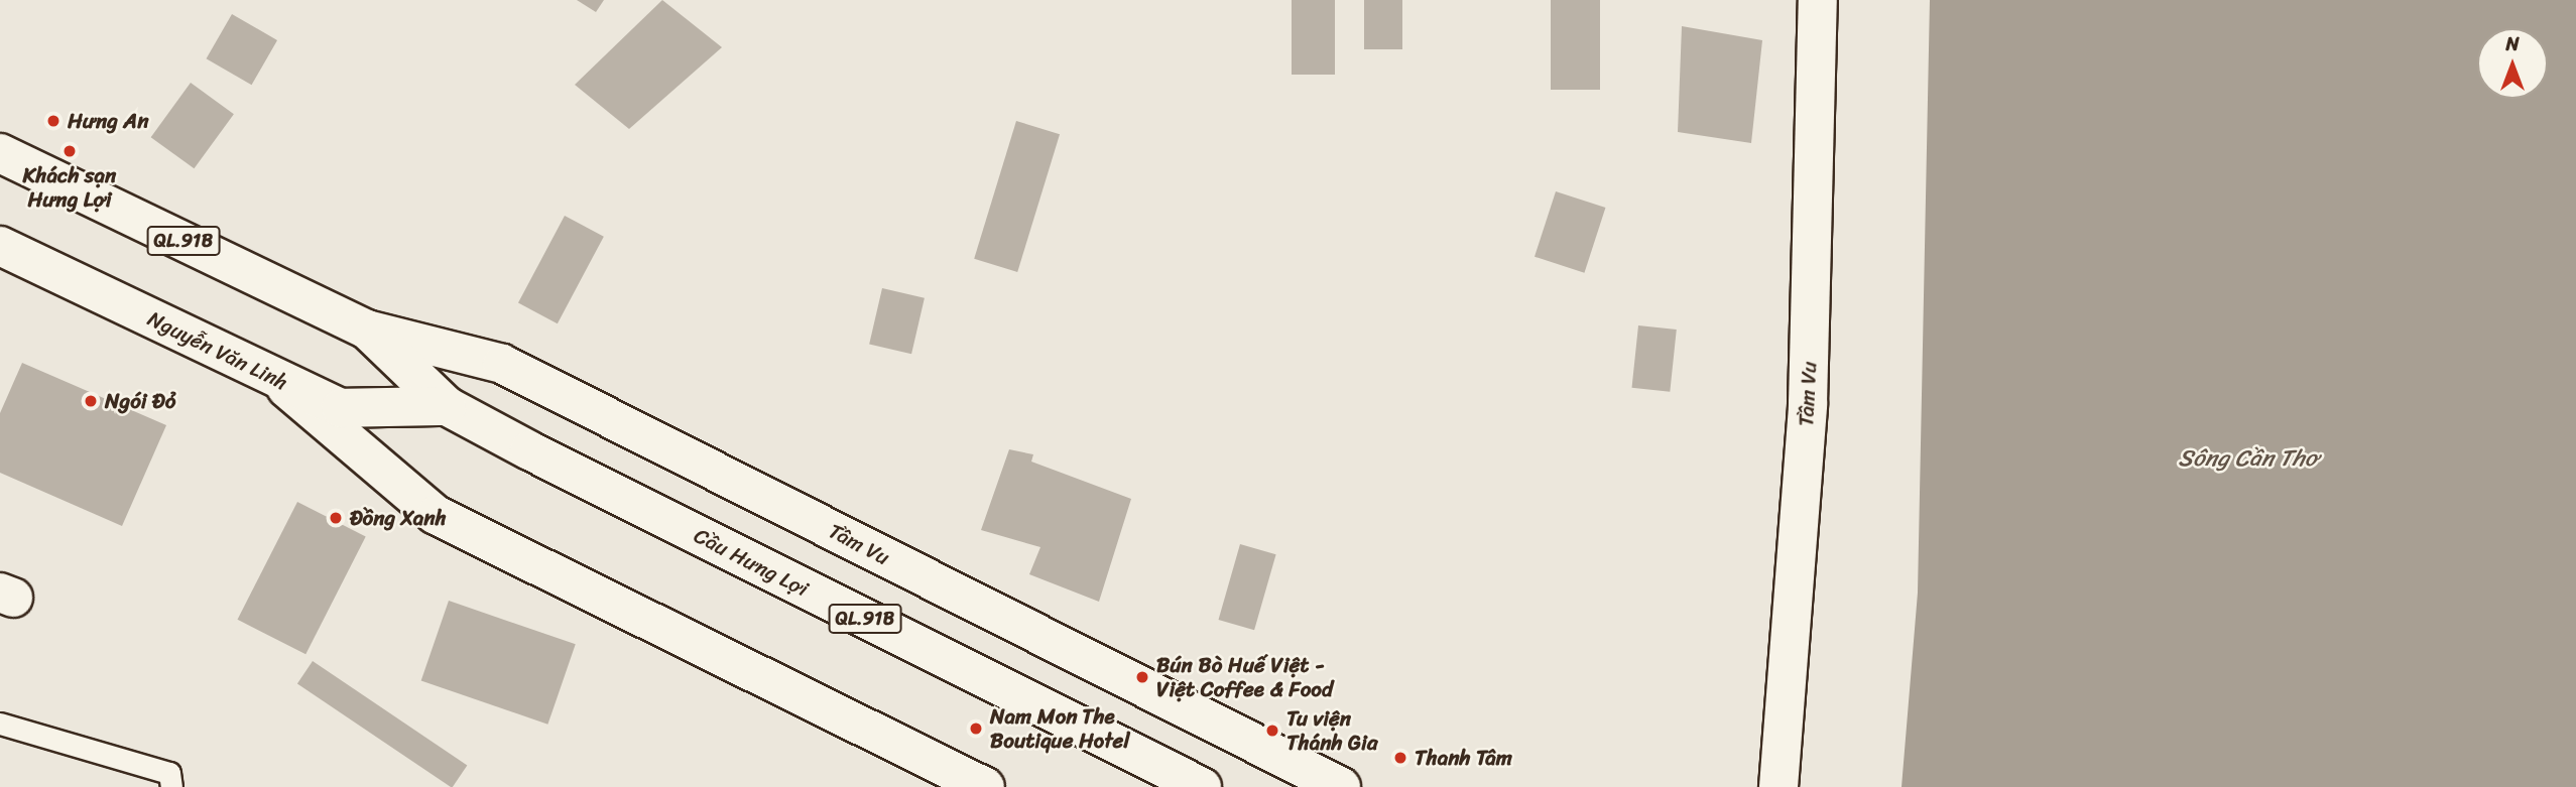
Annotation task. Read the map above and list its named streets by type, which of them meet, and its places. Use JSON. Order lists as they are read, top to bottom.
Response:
{
  "streets": {
    "main road": [
      "QL.91B",
      "Nguyễn Văn Linh",
      "Tầm Vu",
      "Cầu Hưng Lợi"
    ]
  },
  "crossings": [
    ["Nguyễn Văn Linh", "Tầm Vu"],
    ["Nguyễn Văn Linh", "Cầu Hưng Lợi"]
  ],
  "water": ["Sông Cần Thơ"],
  "places": [
    "Hưng An",
    "Khách sạn Hưng Lợi",
    "Ngói Đỏ",
    "Đồng Xanh",
    "Bún Bò Huế Việt - Việt Coffee & Food",
    "Nam Mon The Boutique Hotel",
    "Tu viện Thánh Gia",
    "Thanh Tâm"
  ],
  "north": "top"
}
